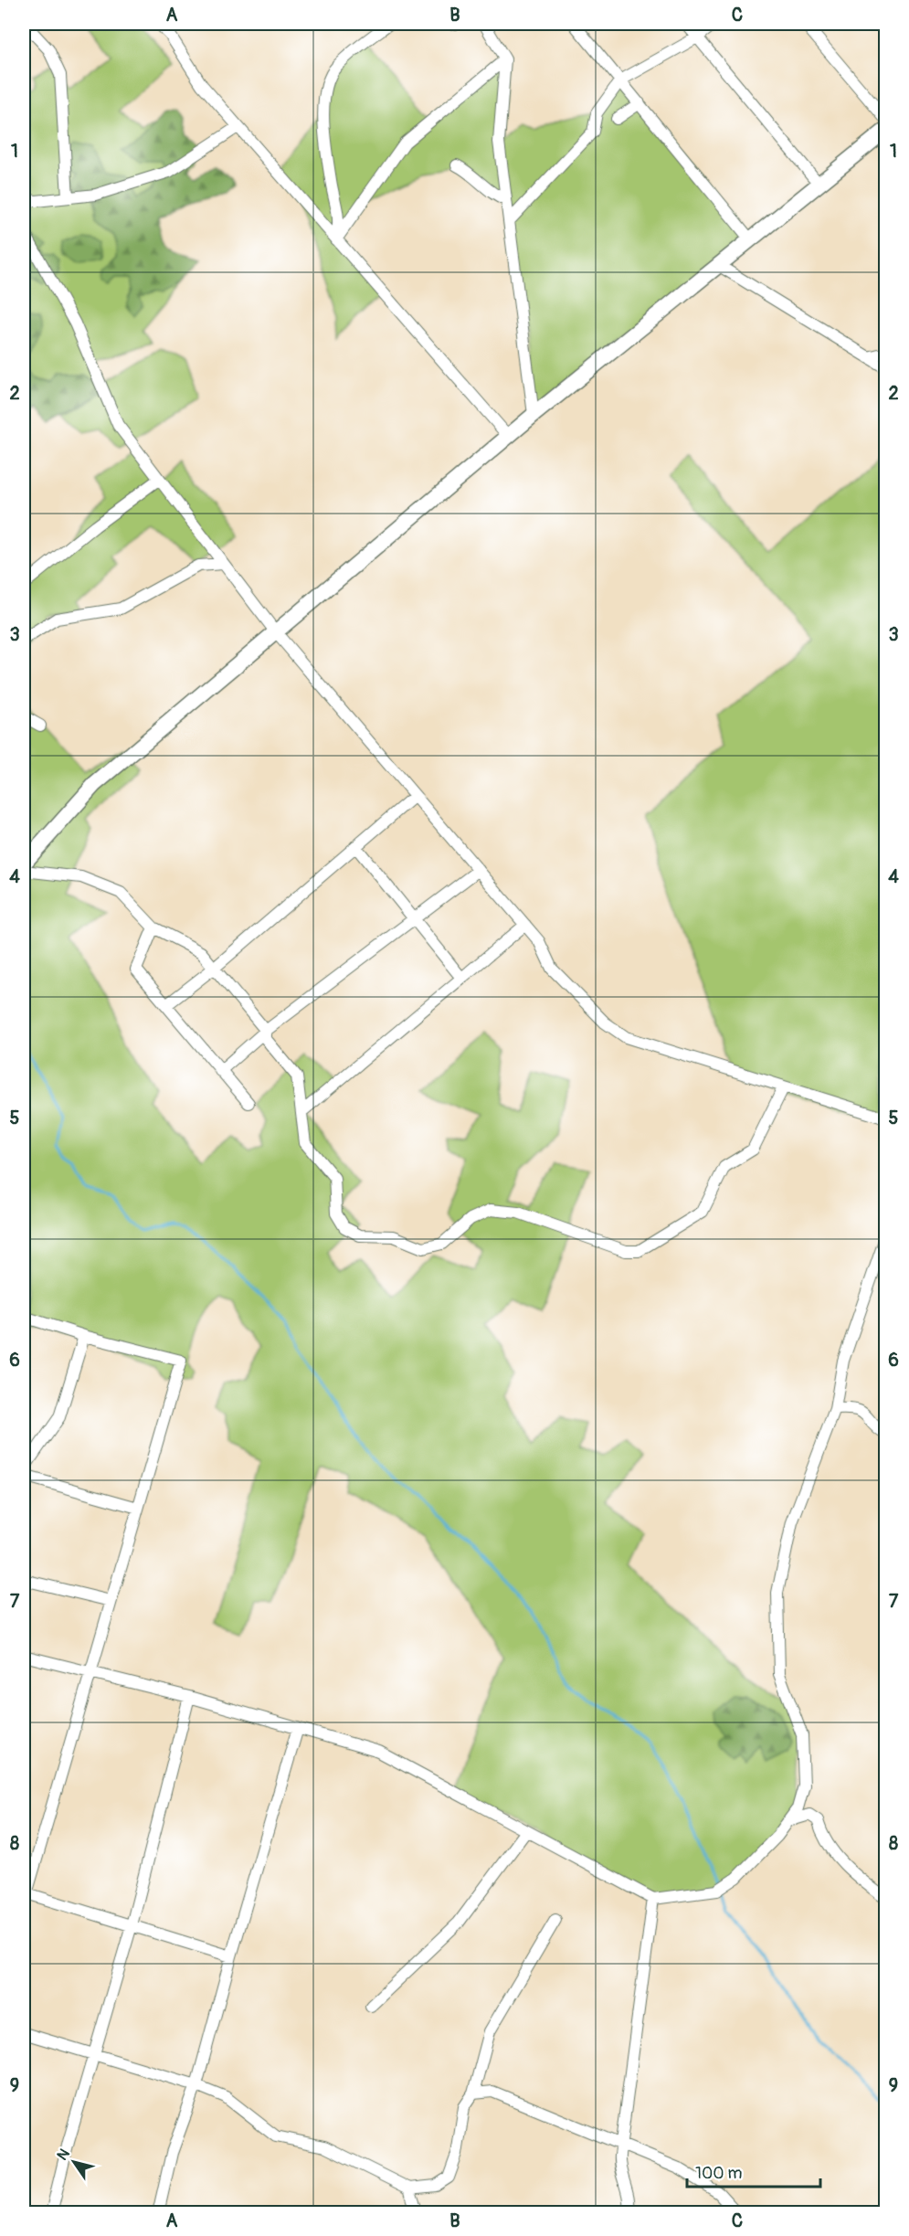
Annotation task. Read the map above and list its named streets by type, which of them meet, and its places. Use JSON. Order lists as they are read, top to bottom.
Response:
{
  "scale_bar": "100 m",
  "north": "top left",
  "grid": {
    "columns": ["A", "B", "C"],
    "rows": [
      "1",
      "2",
      "3",
      "4",
      "5",
      "6",
      "7",
      "8",
      "9"
    ]
  }
}
